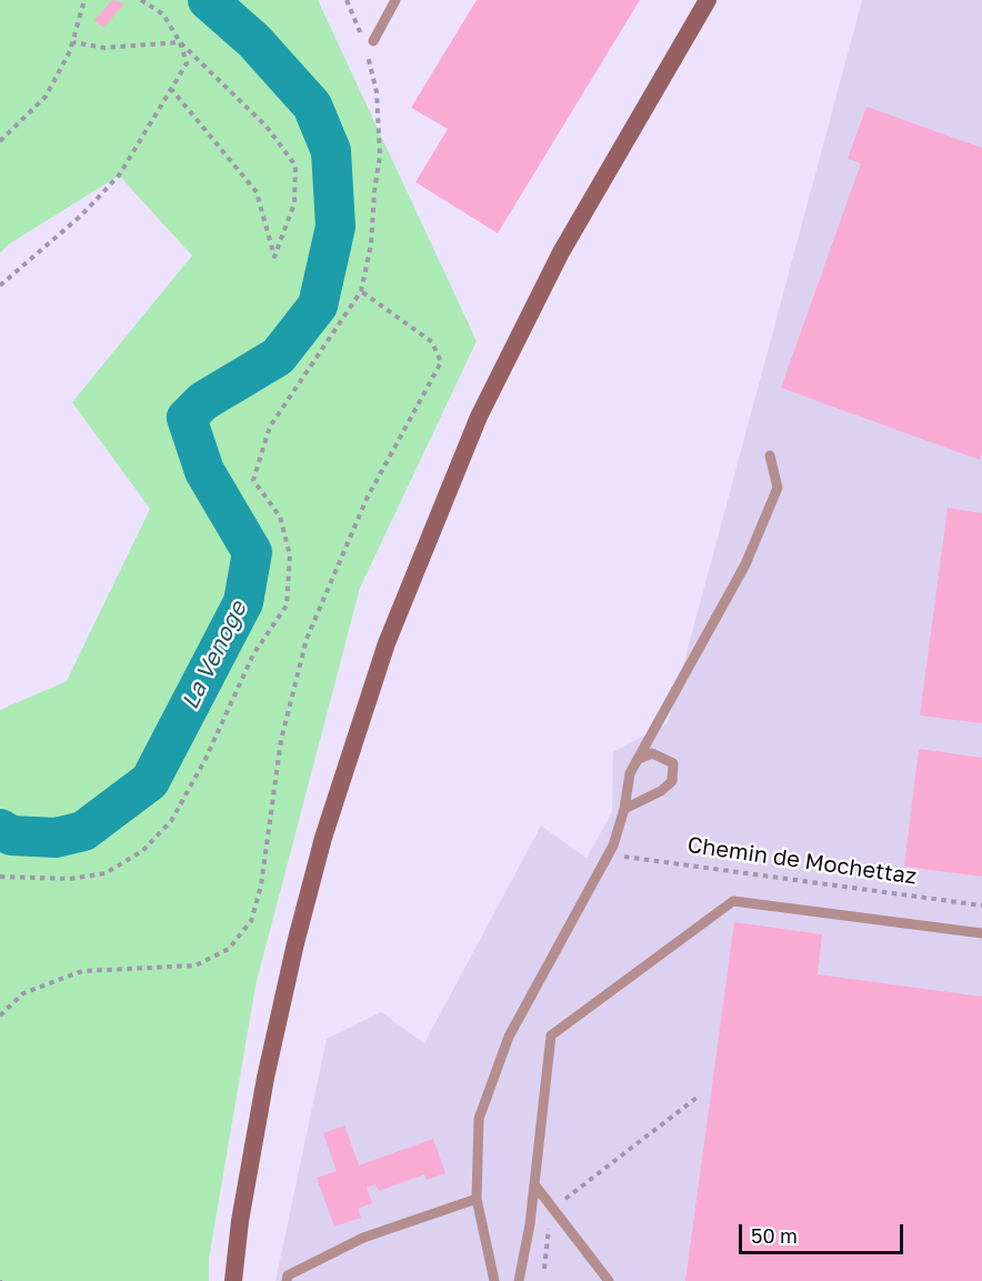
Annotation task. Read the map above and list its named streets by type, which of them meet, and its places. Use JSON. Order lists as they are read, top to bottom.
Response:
{
  "streets": {
    "path": ["Chemin de Mochettaz"]
  },
  "water": ["La Venoge"],
  "scale_bar": "50 m"
}
